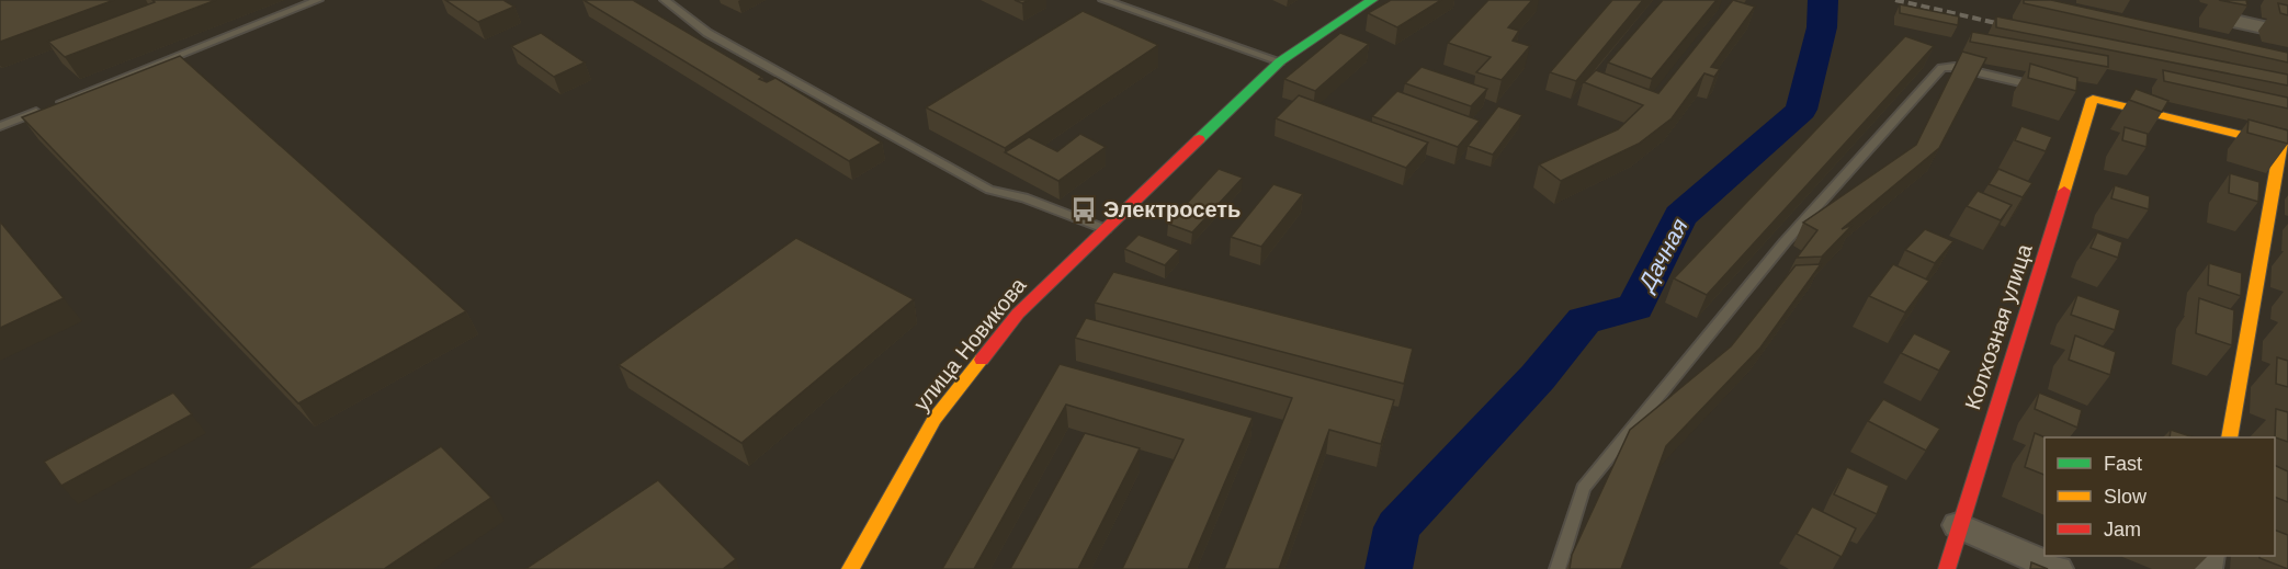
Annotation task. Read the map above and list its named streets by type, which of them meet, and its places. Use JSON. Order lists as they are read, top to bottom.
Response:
{
  "streets": {
    "street": ["Колхозная улица", "улица Новикова"]
  },
  "water": ["Дачная"],
  "places": {
    "bus stop": ["Электросеть"]
  },
  "legend": ["Fast", "Slow", "Jam"]
}
